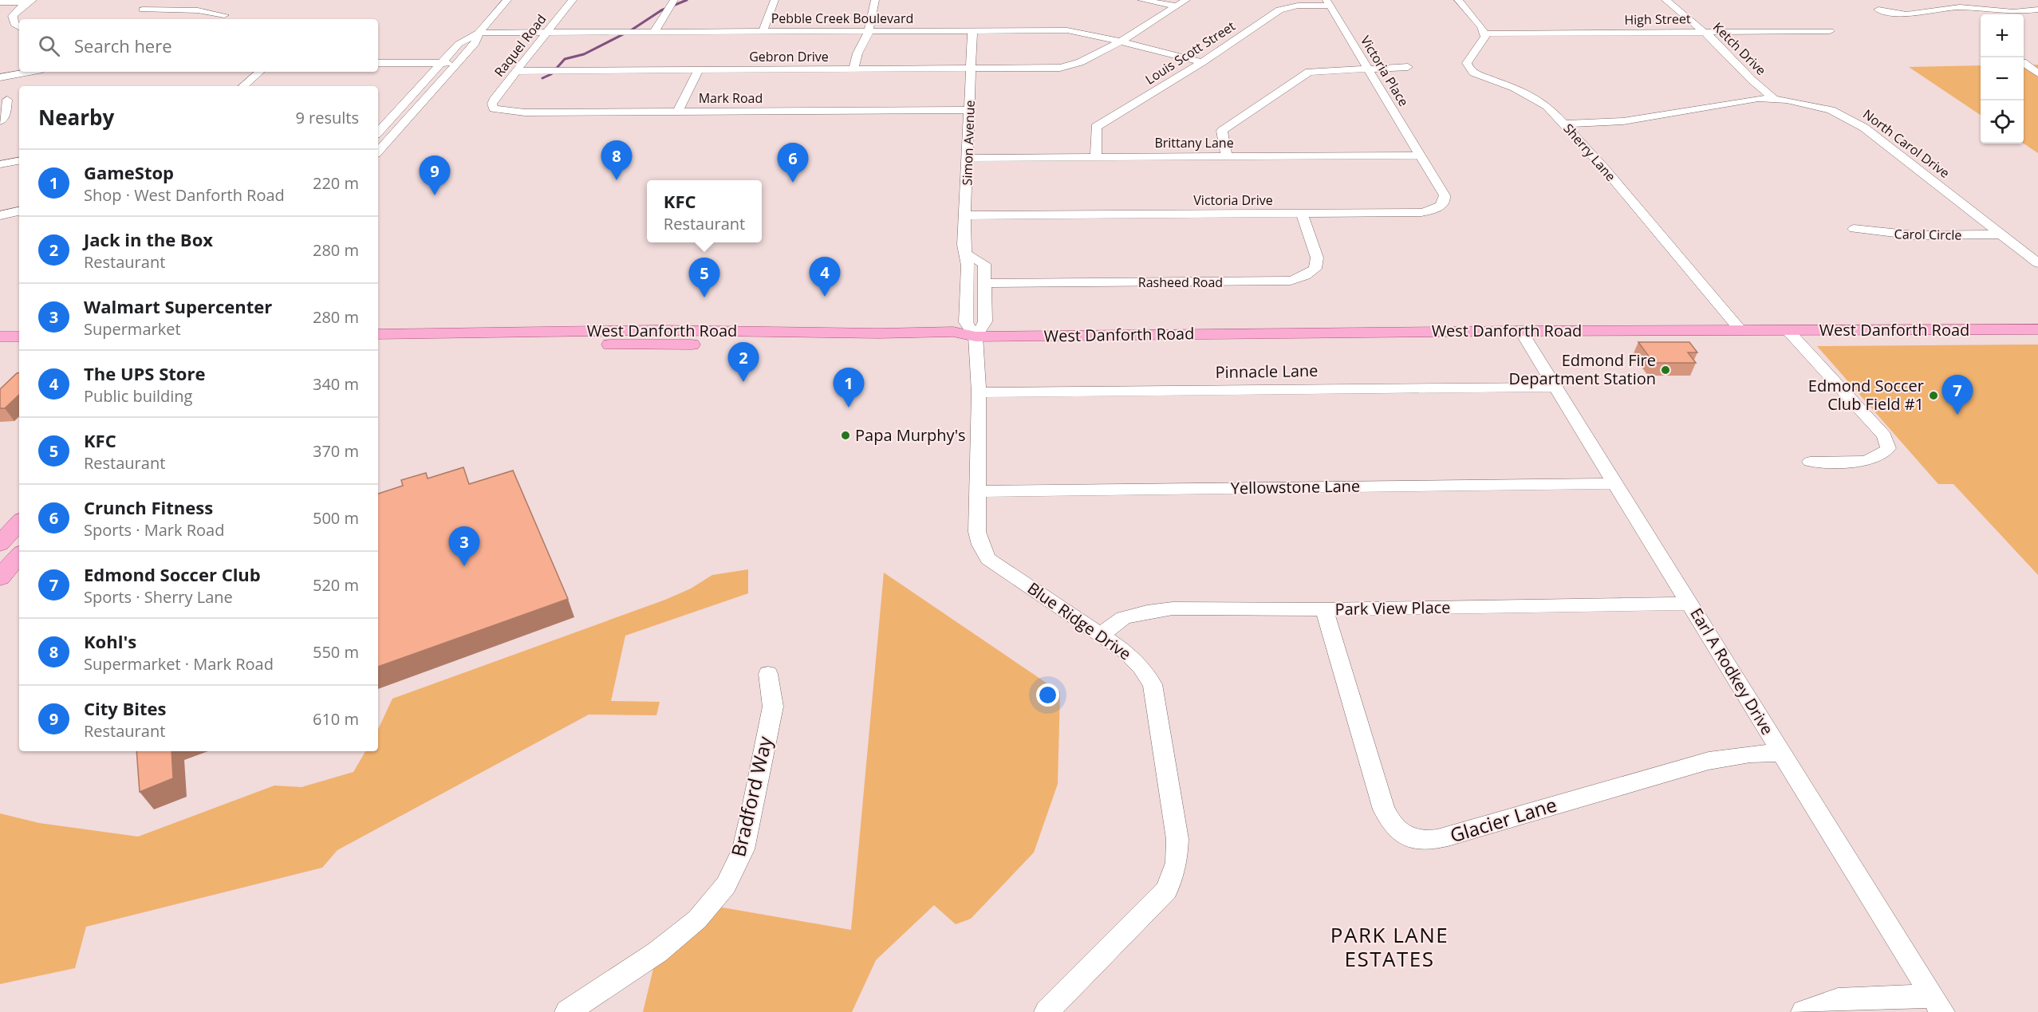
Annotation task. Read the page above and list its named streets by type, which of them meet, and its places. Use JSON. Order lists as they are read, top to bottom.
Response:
{
  "streets": {
    "main road": ["West Danforth Road"],
    "street": [
      "Pebble Creek Boulevard",
      "High Street",
      "Raquel Road",
      "Ketch Drive",
      "Louis Scott Street",
      "Gebron Drive",
      "Victoria Place",
      "Mark Road",
      "Simon Avenue",
      "Brittany Lane",
      "North Carol Drive",
      "Sherry Lane",
      "Victoria Drive",
      "Carol Circle",
      "Rasheed Road",
      "Pinnacle Lane",
      "Yellowstone Lane",
      "Park View Place",
      "Blue Ridge Drive",
      "Earl A Rodkey Drive",
      "Bradford Way",
      "Glacier Lane"
    ]
  },
  "crossings": [
    ["Pebble Creek Boulevard", "Raquel Road"],
    ["Pebble Creek Boulevard", "Louis Scott Street"],
    ["Pebble Creek Boulevard", "Gebron Drive"],
    ["Pebble Creek Boulevard", "Simon Avenue"],
    ["High Street", "Ketch Drive"],
    ["High Street", "Sherry Lane"],
    ["Raquel Road", "Gebron Drive"],
    ["Raquel Road", "Mark Road"],
    ["Ketch Drive", "North Carol Drive"],
    ["Louis Scott Street", "Victoria Place"],
    ["Louis Scott Street", "Brittany Lane"],
    ["Gebron Drive", "Simon Avenue"],
    ["Victoria Place", "Brittany Lane"],
    ["Victoria Place", "Victoria Drive"],
    ["Mark Road", "Simon Avenue"],
    ["Simon Avenue", "Brittany Lane"],
    ["Simon Avenue", "Victoria Drive"],
    ["Simon Avenue", "West Danforth Road"],
    ["Simon Avenue", "Blue Ridge Drive"],
    ["Brittany Lane", "Victoria Drive"],
    ["North Carol Drive", "Sherry Lane"],
    ["North Carol Drive", "Carol Circle"],
    ["Sherry Lane", "West Danforth Road"],
    ["Victoria Drive", "Rasheed Road"],
    ["West Danforth Road", "Blue Ridge Drive"],
    ["West Danforth Road", "Earl A Rodkey Drive"],
    ["Pinnacle Lane", "Blue Ridge Drive"],
    ["Pinnacle Lane", "Earl A Rodkey Drive"],
    ["Yellowstone Lane", "Blue Ridge Drive"],
    ["Yellowstone Lane", "Earl A Rodkey Drive"],
    ["Park View Place", "Blue Ridge Drive"],
    ["Park View Place", "Earl A Rodkey Drive"],
    ["Park View Place", "Glacier Lane"],
    ["Earl A Rodkey Drive", "Glacier Lane"]
  ],
  "districts": ["PARK LANE ESTATES"],
  "places": ["Edmond Fire Department Station", "Edmond Soccer Club Field #1", "Papa Murphy's"],
  "page": {
    "map_buttons": ["+", "−"],
    "search": "Search here",
    "heading": ["Nearby", "9 results"],
    "pins": [
      "8",
      "6",
      "9",
      "4",
      "5",
      "2",
      "1",
      "7",
      "3"
    ],
    "list": [
      {
        "mark": "1",
        "name": "GameStop",
        "note": "Shop · West Danforth Road",
        "value": "220 m"
      },
      {
        "mark": "2",
        "name": "Jack in the Box",
        "note": "Restaurant",
        "value": "280 m"
      },
      {
        "mark": "3",
        "name": "Walmart Supercenter",
        "note": "Supermarket",
        "value": "280 m"
      },
      {
        "mark": "4",
        "name": "The UPS Store",
        "note": "Public building",
        "value": "340 m"
      },
      {
        "mark": "5",
        "name": "KFC",
        "note": "Restaurant",
        "value": "370 m"
      },
      {
        "mark": "6",
        "name": "Crunch Fitness",
        "note": "Sports · Mark Road",
        "value": "500 m"
      },
      {
        "mark": "7",
        "name": "Edmond Soccer Club",
        "note": "Sports · Sherry Lane",
        "value": "520 m"
      },
      {
        "mark": "8",
        "name": "Kohl's",
        "note": "Supermarket · Mark Road",
        "value": "550 m"
      },
      {
        "mark": "9",
        "name": "City Bites",
        "note": "Restaurant",
        "value": "610 m"
      }
    ],
    "popup": ["KFC", "Restaurant"]
  }
}
